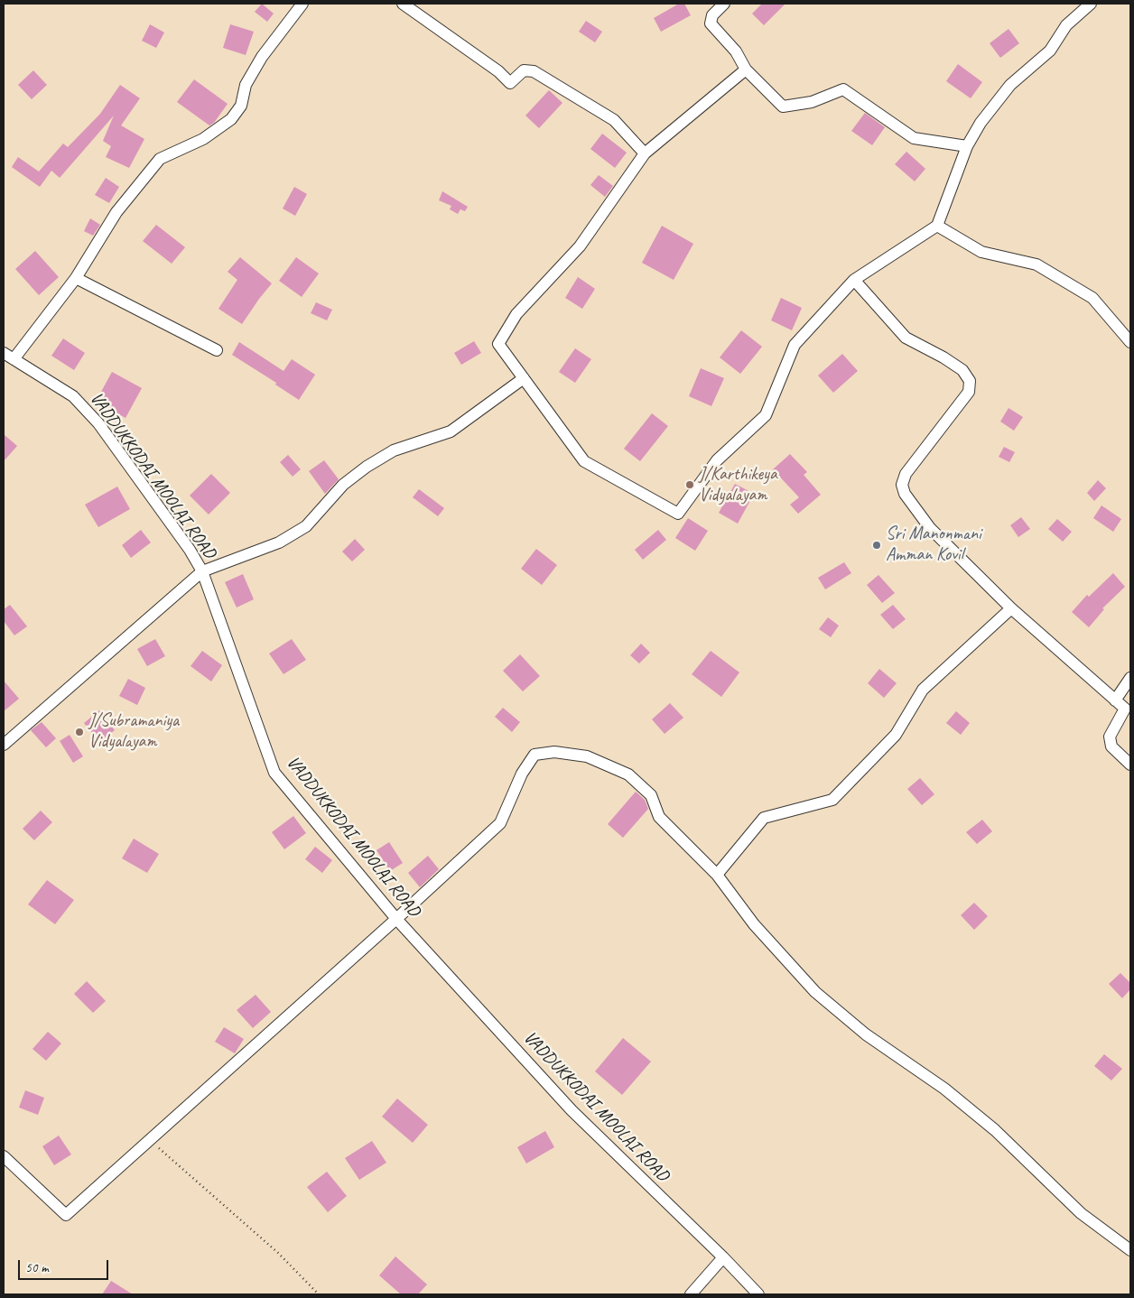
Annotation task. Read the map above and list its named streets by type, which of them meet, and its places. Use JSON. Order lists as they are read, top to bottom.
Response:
{
  "streets": {
    "street": ["VADDUKKODAI MOOLAI ROAD"]
  },
  "places": ["J/Karthikeya Vidyalayam", "Sri Manonmani Amman Kovil", "J/Subramaniya Vidyalayam"],
  "scale_bar": "50 m"
}
